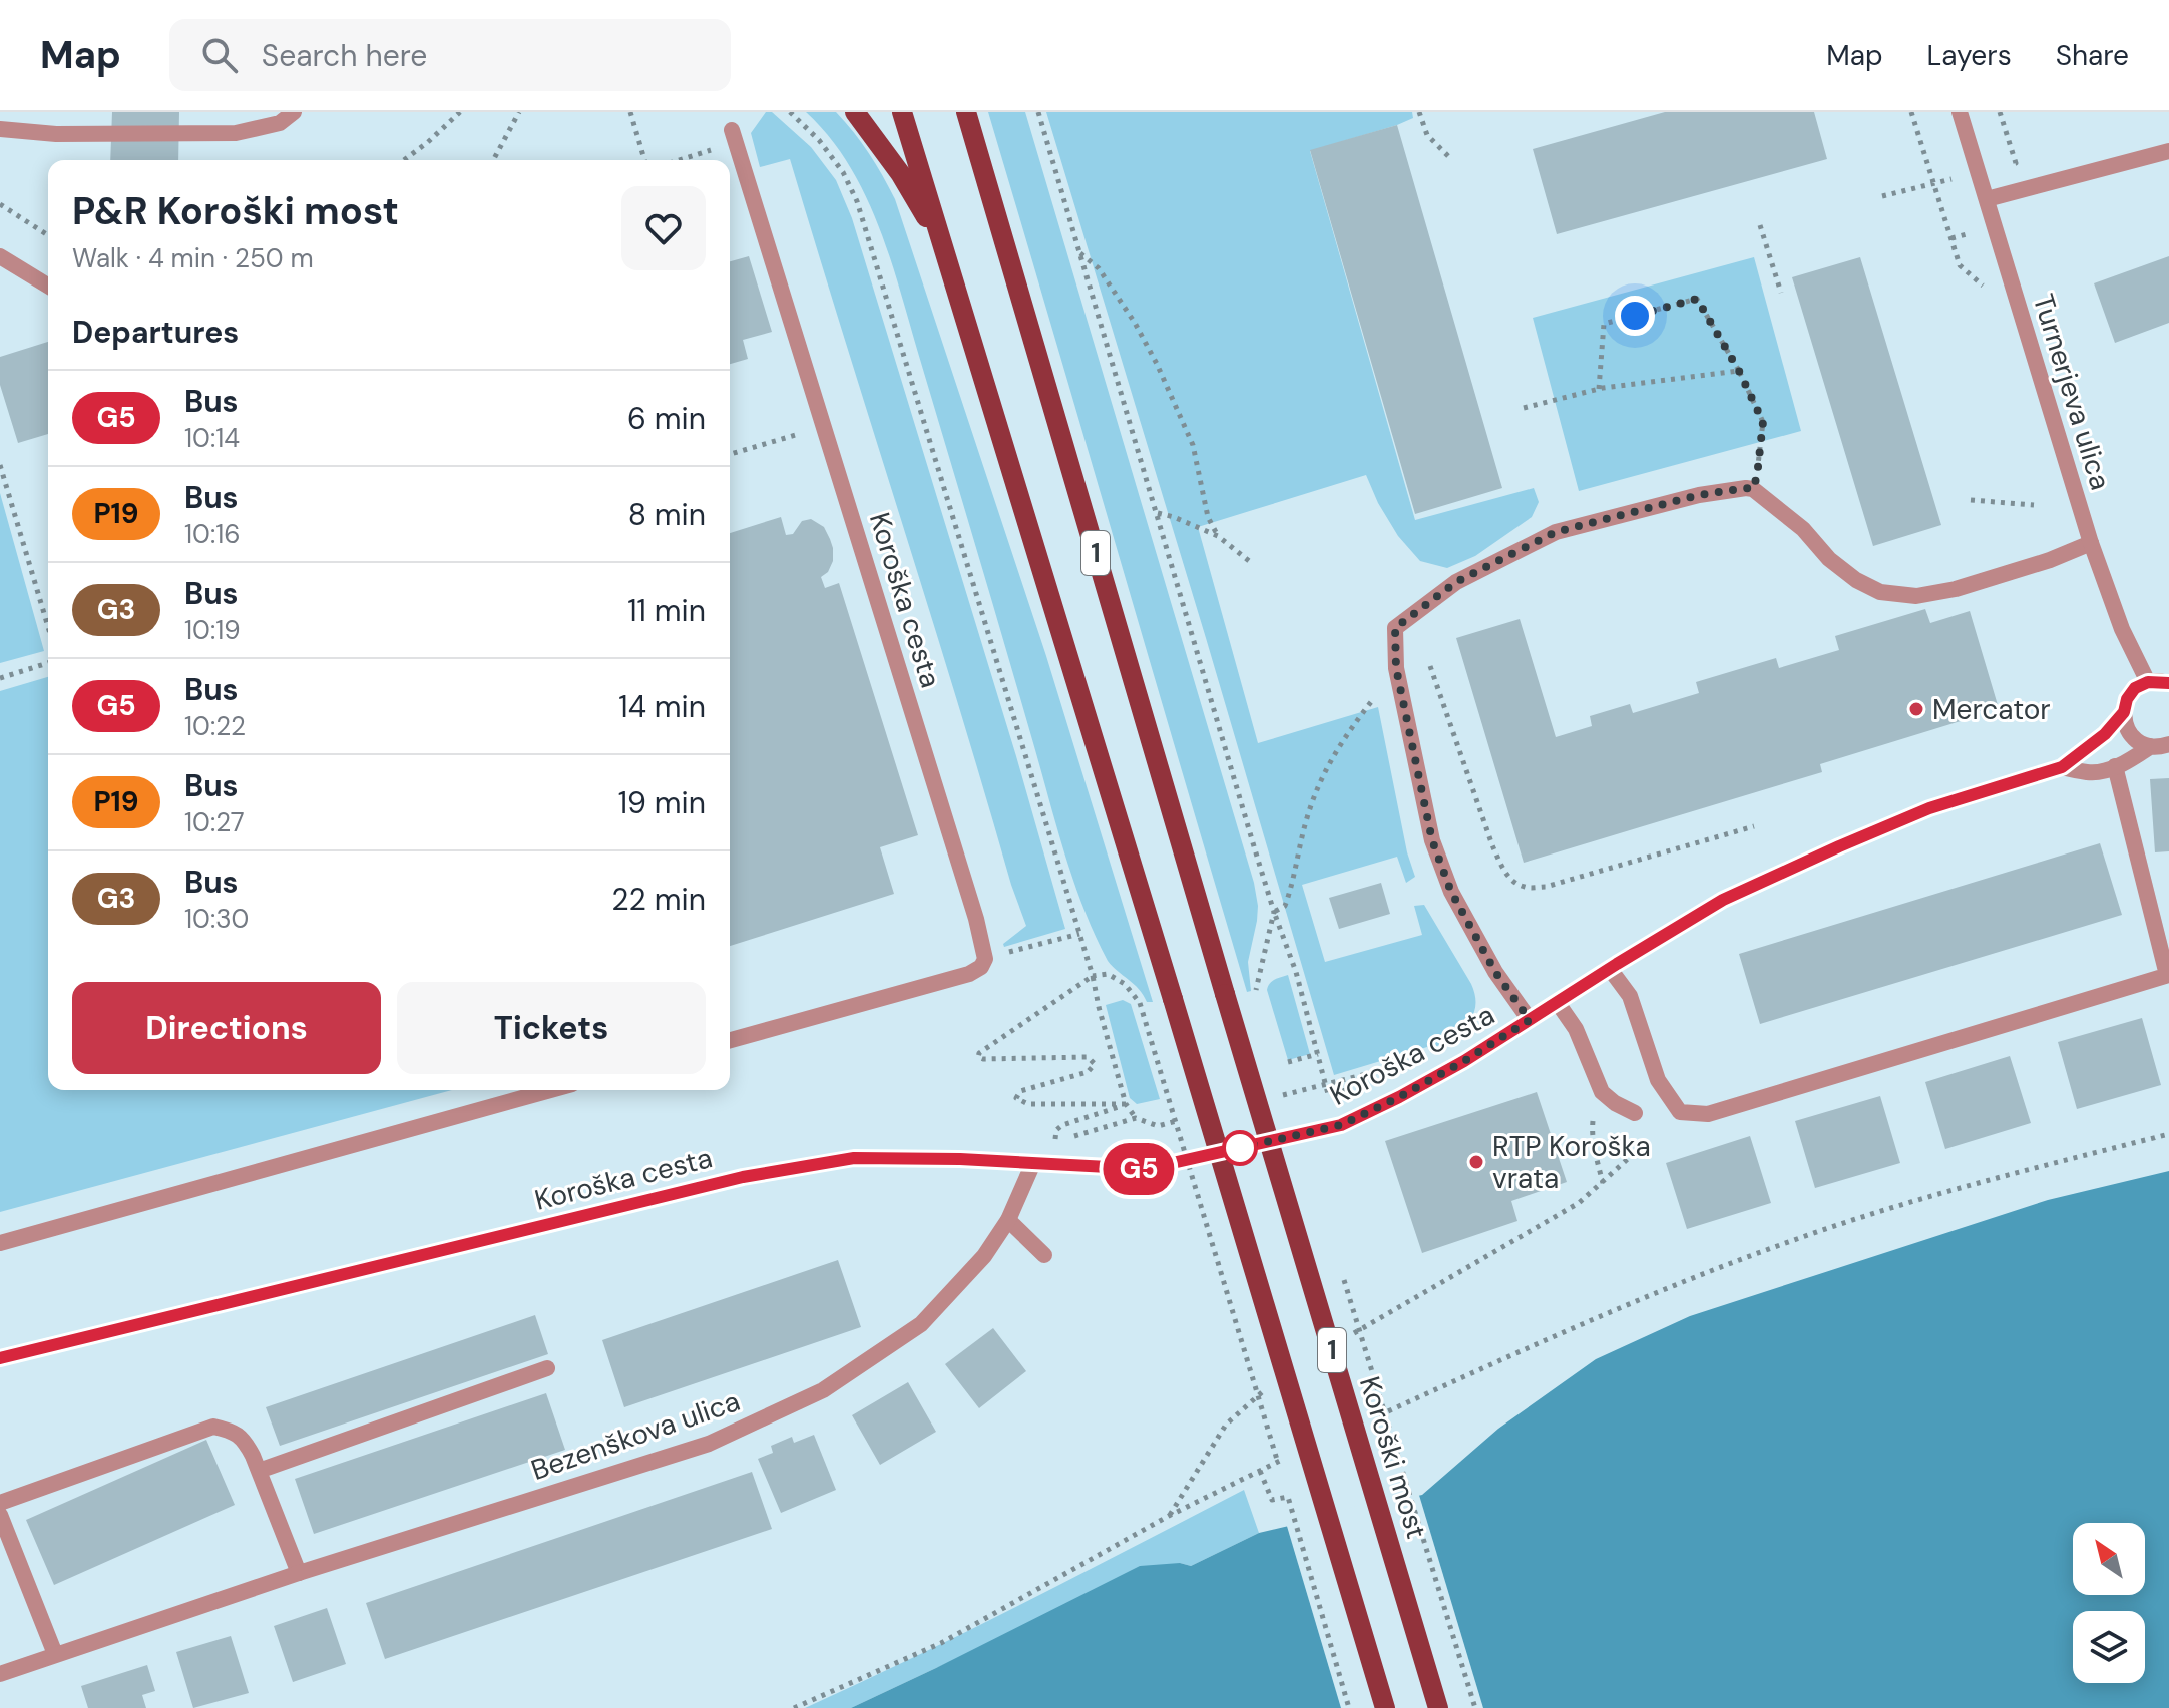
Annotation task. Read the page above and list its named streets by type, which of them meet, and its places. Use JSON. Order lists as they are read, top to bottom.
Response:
{
  "streets": {
    "main road": ["1", "Koroški most"],
    "street": ["Turnerjeva ulica", "Koroška cesta", "Bezenškova ulica"]
  },
  "crossings": [
    ["Turnerjeva ulica", "Koroška cesta"],
    ["Koroška cesta", "Bezenškova ulica"]
  ],
  "places": ["Mercator", "RTP Koroška vrata"],
  "lines": ["bus line G5"],
  "north": "top left",
  "page": {
    "header": "Map",
    "search": "Search here",
    "nav": ["Map", "Layers", "Share"],
    "on_map": "G5",
    "heading": [
      ["P&R Koroški most", "Walk · 4 min · 250 m"],
      "Departures"
    ],
    "list": [
      {
        "mark": "G5",
        "name": "Bus",
        "note": "10:14",
        "value": "6 min"
      },
      {
        "mark": "P19",
        "name": "Bus",
        "note": "10:16",
        "value": "8 min"
      },
      {
        "mark": "G3",
        "name": "Bus",
        "note": "10:19",
        "value": "11 min"
      },
      {
        "mark": "G5",
        "name": "Bus",
        "note": "10:22",
        "value": "14 min"
      },
      {
        "mark": "P19",
        "name": "Bus",
        "note": "10:27",
        "value": "19 min"
      },
      {
        "mark": "G3",
        "name": "Bus",
        "note": "10:30",
        "value": "22 min"
      }
    ],
    "buttons": ["Directions", "Tickets"]
  }
}
